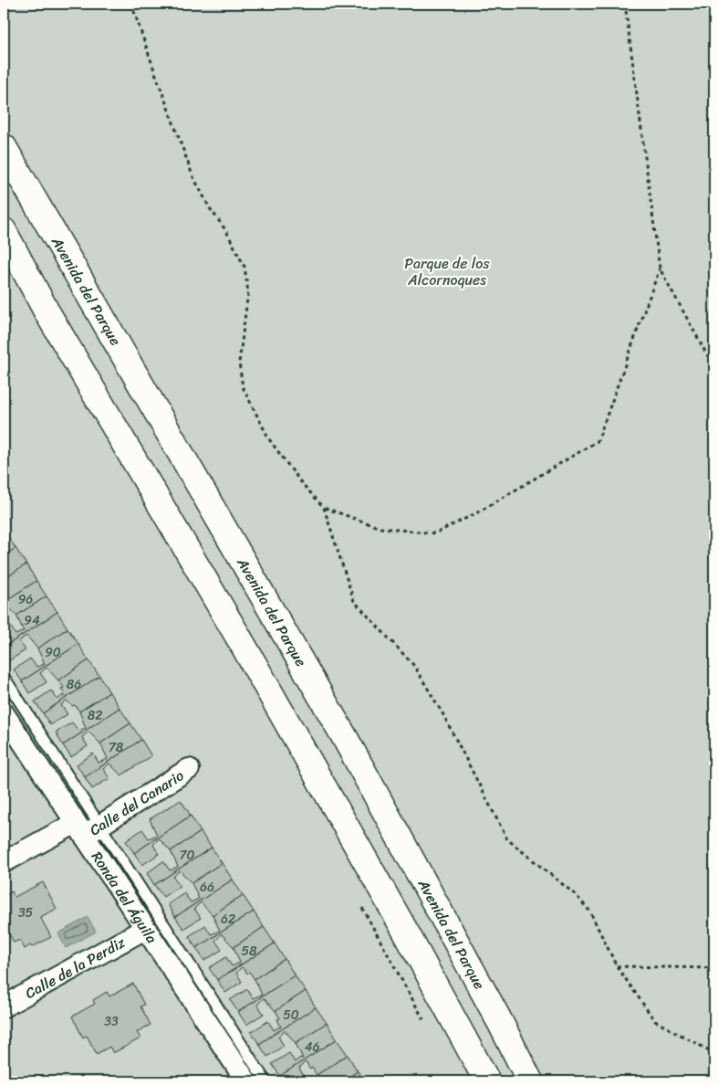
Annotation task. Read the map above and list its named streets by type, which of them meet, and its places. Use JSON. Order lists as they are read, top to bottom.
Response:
{
  "streets": {
    "street": [
      "Avenida del Parque",
      "Calle del Canario",
      "Ronda del Águila",
      "Calle de la Perdiz"
    ]
  },
  "crossings": [
    ["Calle del Canario", "Ronda del Águila"],
    ["Ronda del Águila", "Calle de la Perdiz"]
  ],
  "parks": ["Parque de los Alcornoques"],
  "house_numbers": [
    "96",
    "94",
    "90",
    "86",
    "82",
    "78",
    "70",
    "66",
    "35",
    "62",
    "58",
    "50",
    "33",
    "46"
  ]
}
